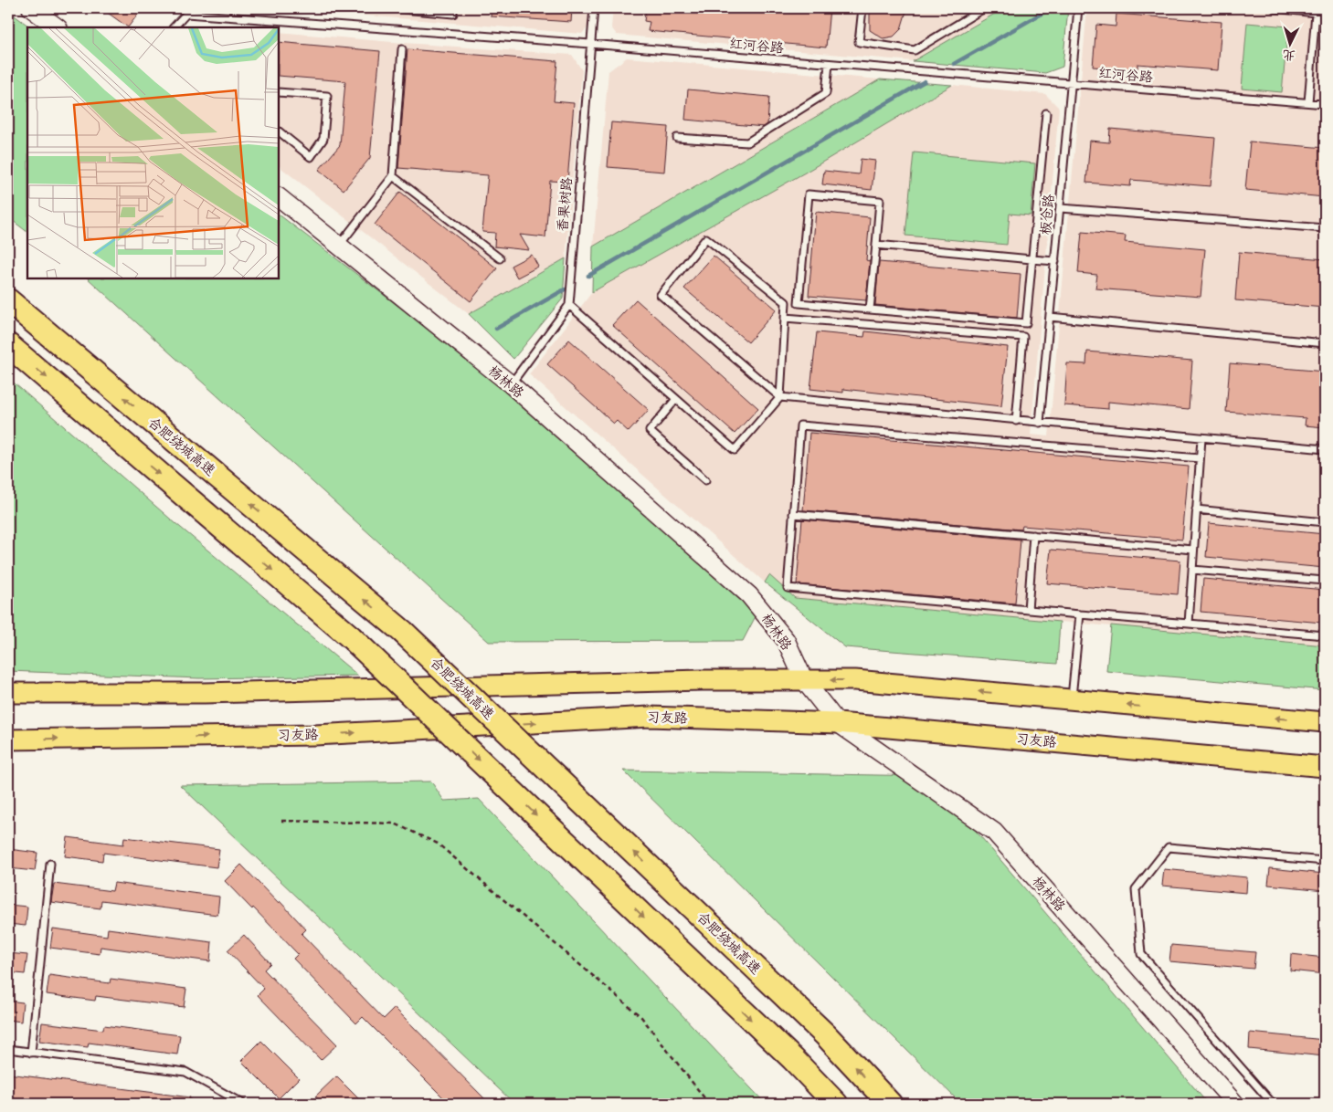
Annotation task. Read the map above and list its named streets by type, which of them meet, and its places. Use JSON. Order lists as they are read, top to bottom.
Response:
{
  "streets": {
    "highway": ["合肥绕城高速"],
    "main road": ["习友路"],
    "street": ["杨林路"],
    "lane": ["红河谷路", "香果树路", "板仓路"]
  },
  "crossings": [
    ["红河谷路", "香果树路"],
    ["红河谷路", "板仓路"],
    ["杨林路", "习友路"]
  ],
  "north": "bottom"
}
